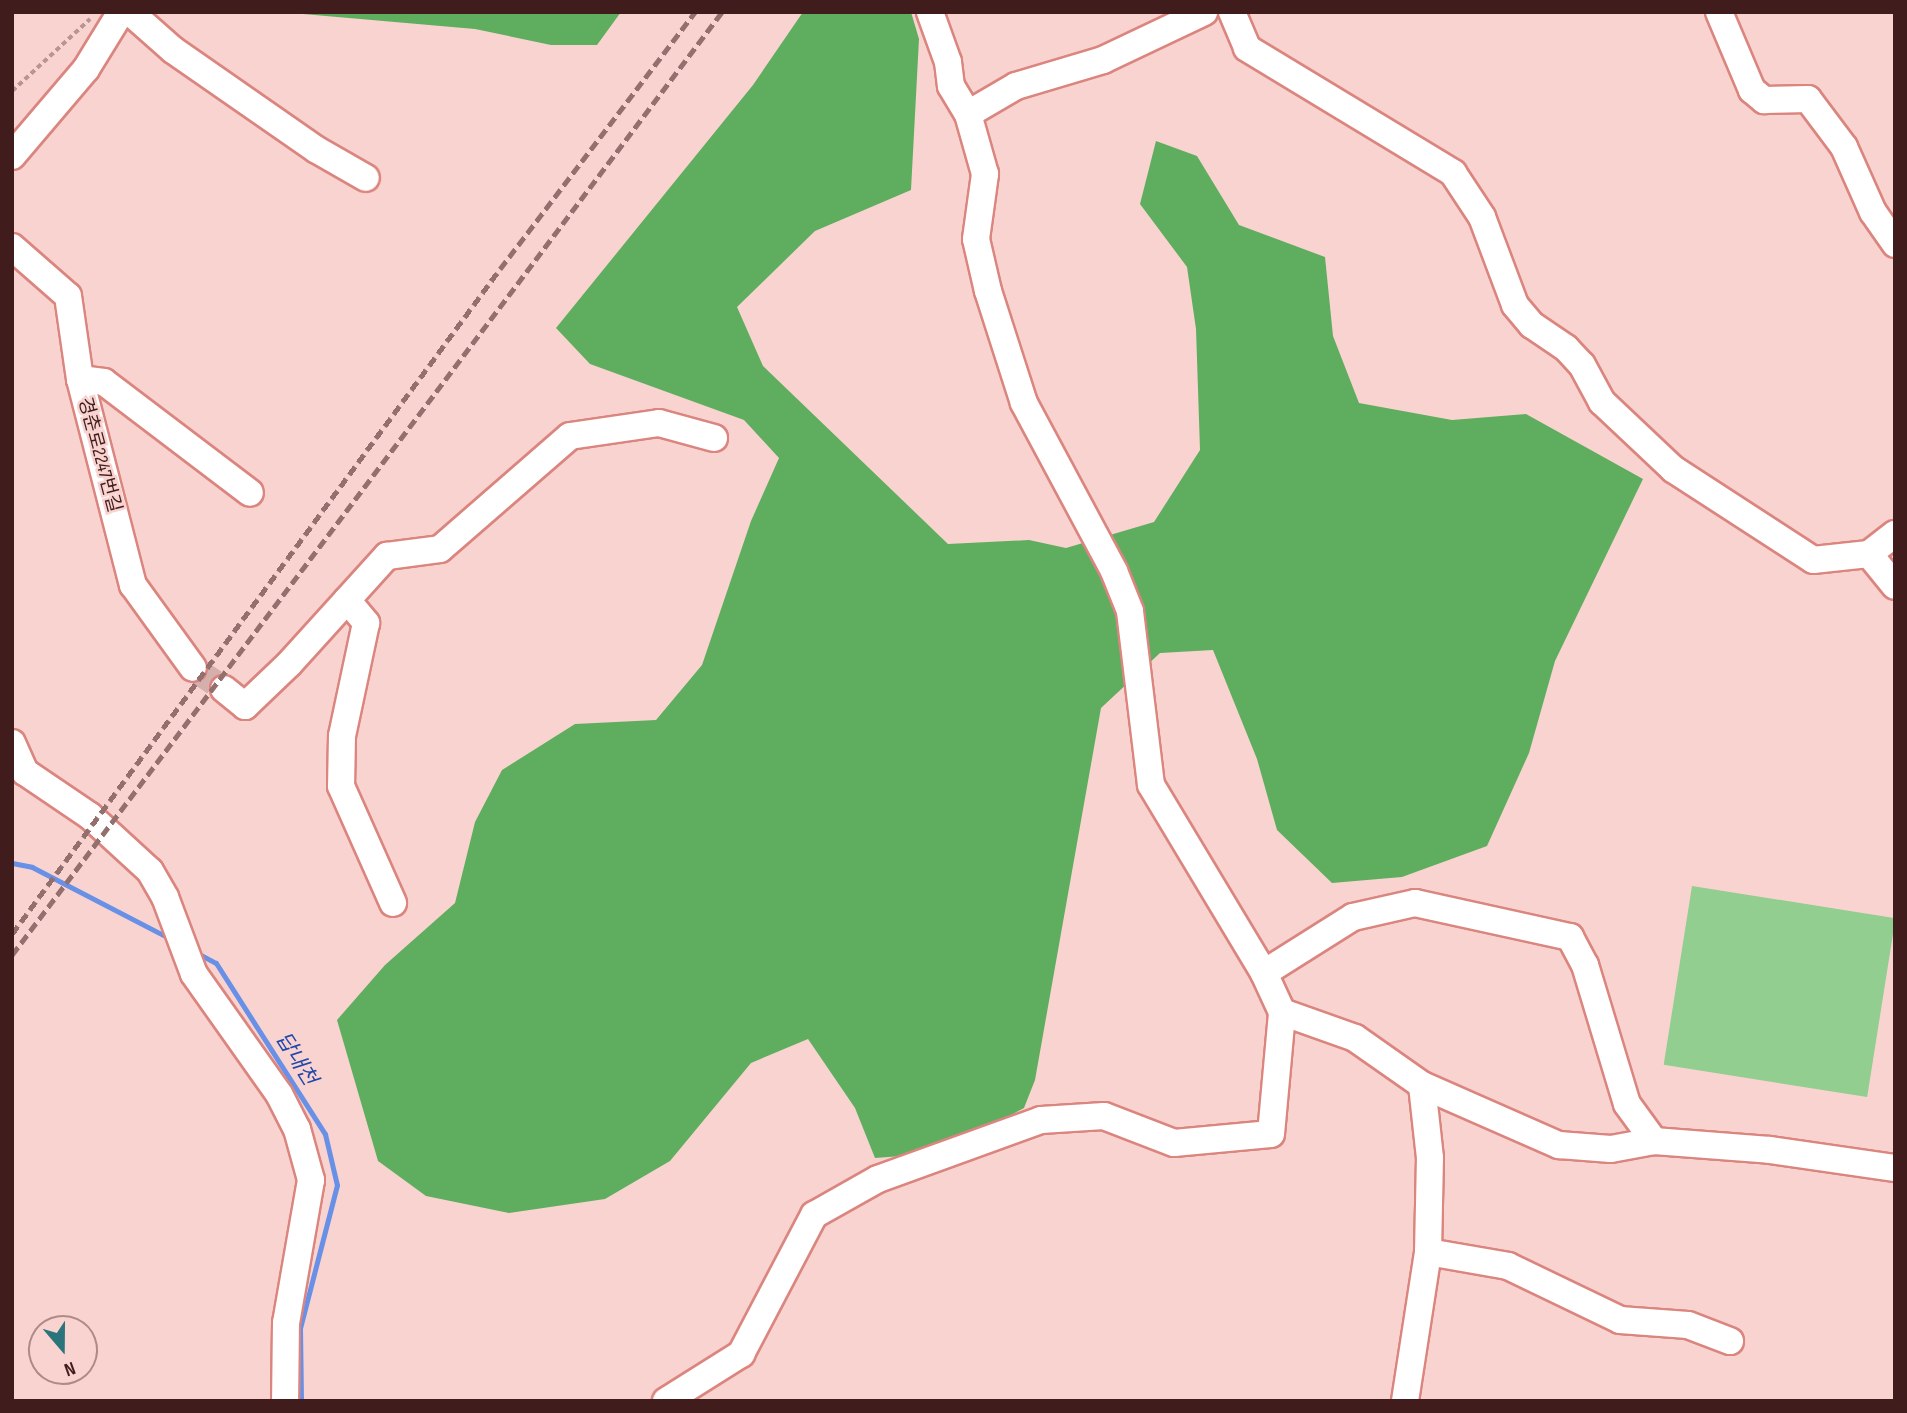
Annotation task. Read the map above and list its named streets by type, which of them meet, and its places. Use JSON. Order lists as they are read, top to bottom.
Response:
{
  "streets": {
    "street": ["경춘로2247번길"]
  },
  "water": ["답내천"],
  "north": "bottom"
}
